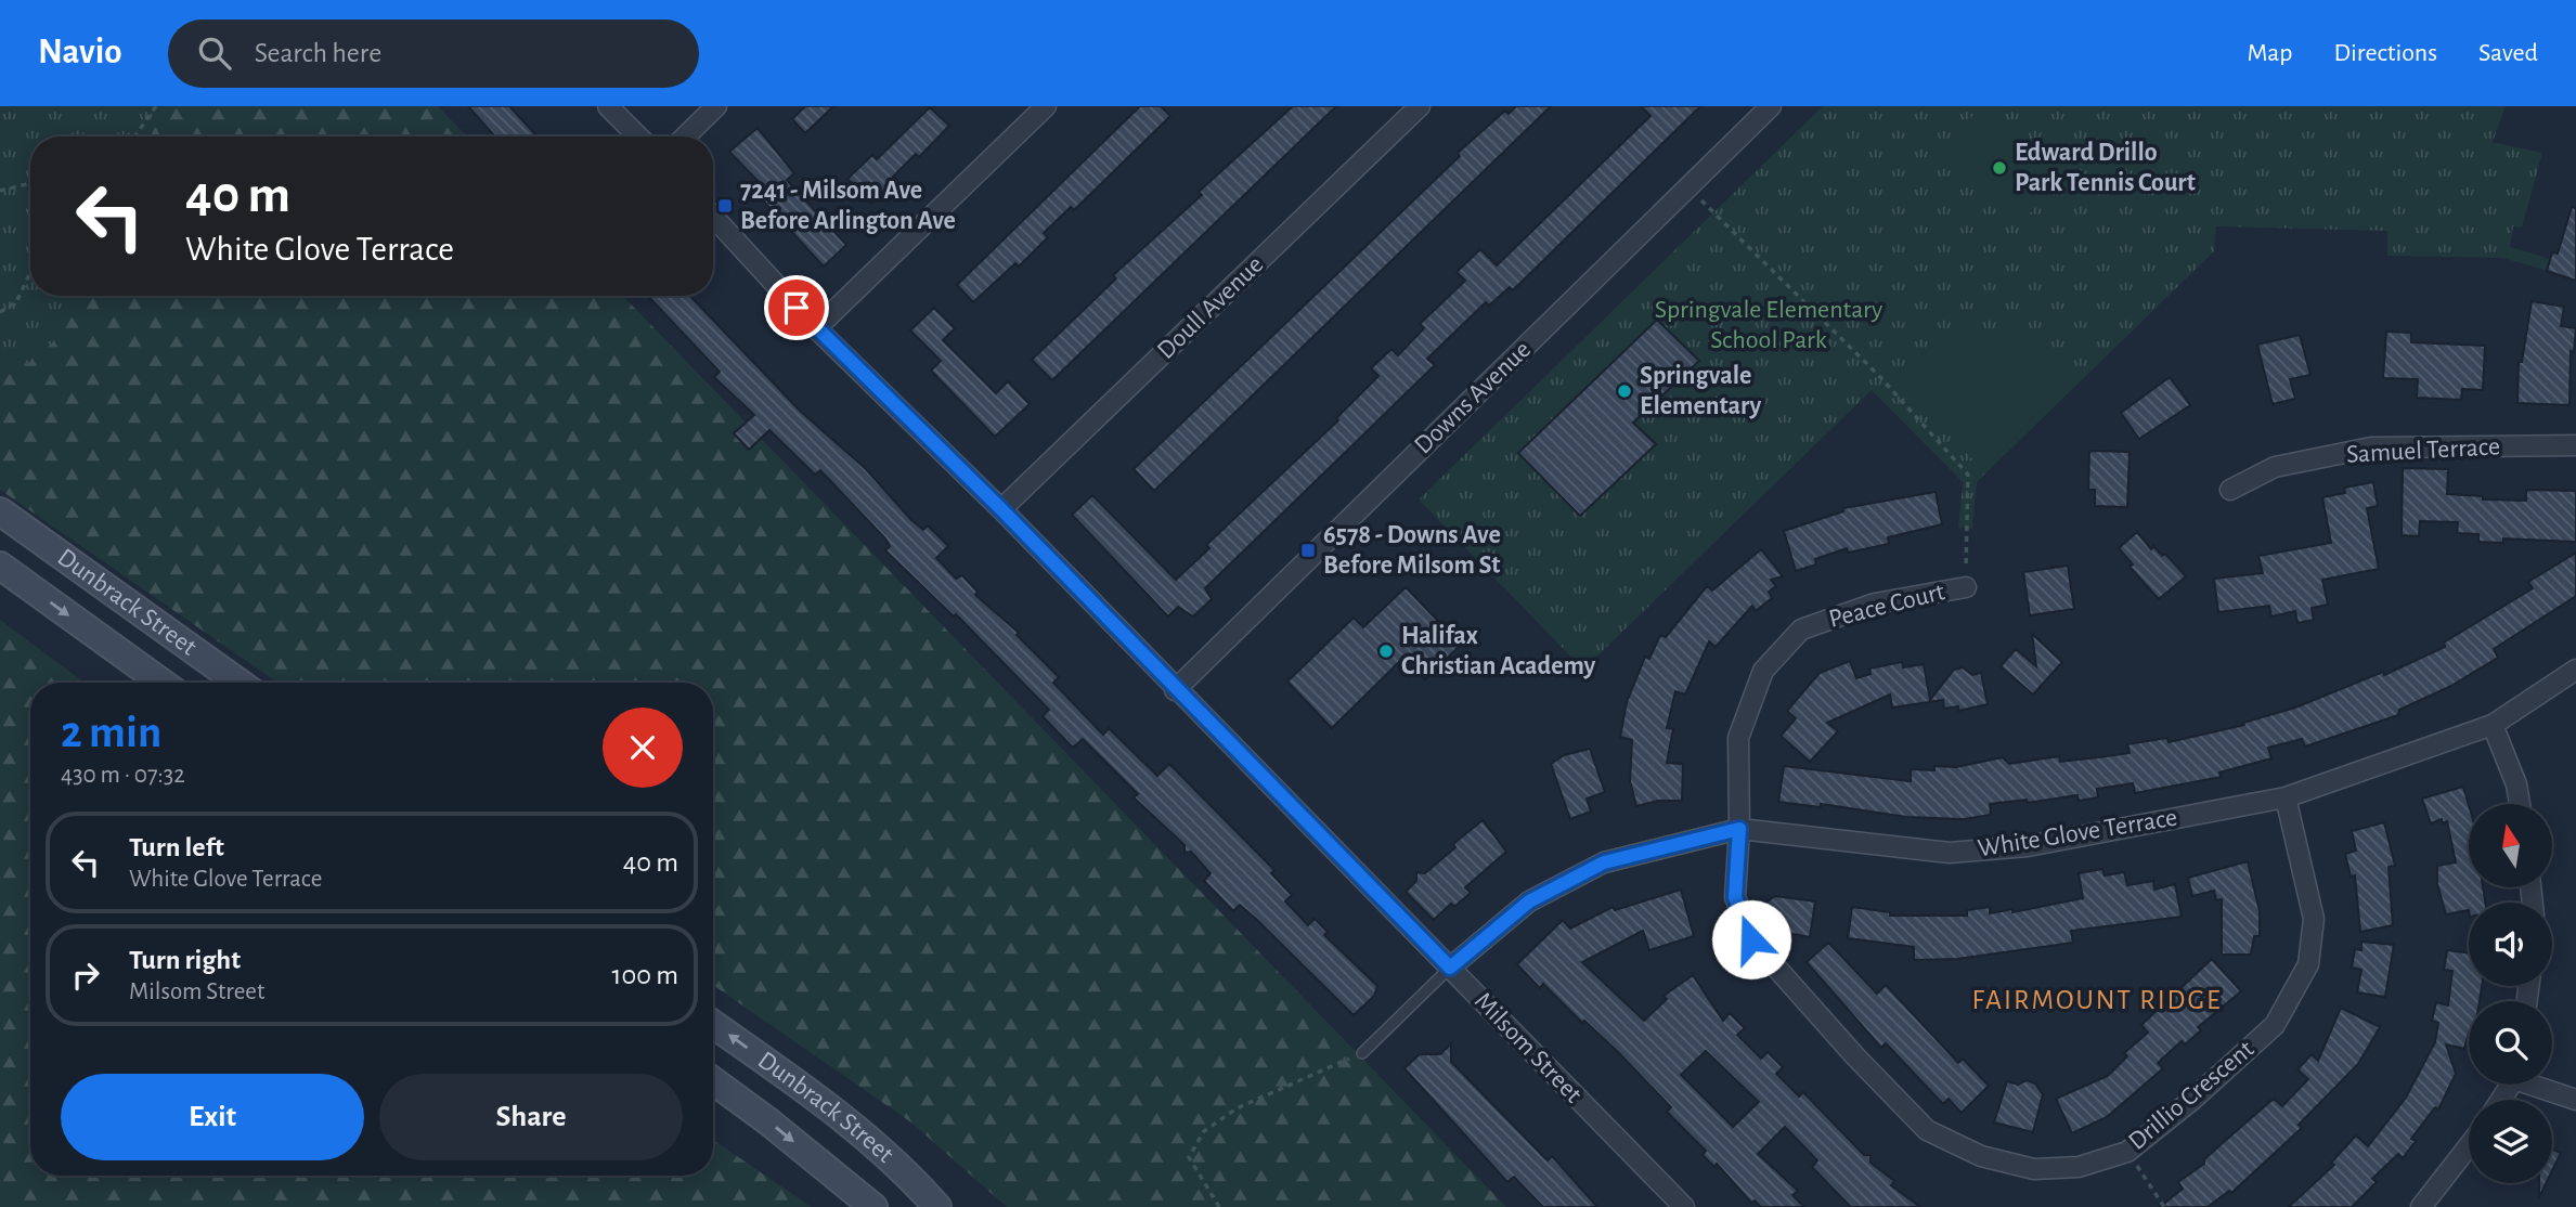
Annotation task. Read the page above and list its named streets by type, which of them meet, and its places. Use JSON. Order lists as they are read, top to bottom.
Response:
{
  "streets": {
    "main road": ["Dunbrack Street"],
    "street": [
      "Doull Avenue",
      "Downs Avenue",
      "Samuel Terrace",
      "Peace Court",
      "White Glove Terrace",
      "Milsom Street",
      "Drillio Crescent"
    ]
  },
  "crossings": [
    ["Doull Avenue", "Milsom Street"],
    ["Downs Avenue", "Milsom Street"],
    ["Peace Court", "White Glove Terrace"],
    ["Peace Court", "Drillio Crescent"],
    ["White Glove Terrace", "Milsom Street"],
    ["White Glove Terrace", "Drillio Crescent"]
  ],
  "districts": ["FAIRMOUNT RIDGE"],
  "parks": ["Springvale Elementary School Park"],
  "places": {
    "other": ["Edward Drillo Park Tennis Court", "Springvale Elementary", "Halifax Christian Academy"],
    "transit": ["7241 - Milsom Ave Before Arlington Ave", "6578 - Downs Ave Before Milsom St"]
  },
  "north": "top",
  "page": {
    "header": "Navio",
    "search": "Search here",
    "nav": ["Map", "Directions", "Saved"],
    "turn": ["40 m", "White Glove Terrace"],
    "heading": ["2 min", "430 m · 07:32"],
    "list": [
      {
        "name": "Turn left",
        "note": "White Glove Terrace",
        "value": "40 m"
      },
      {
        "name": "Turn right",
        "note": "Milsom Street",
        "value": "100 m"
      }
    ],
    "buttons": ["Exit", "Share"]
  }
}
